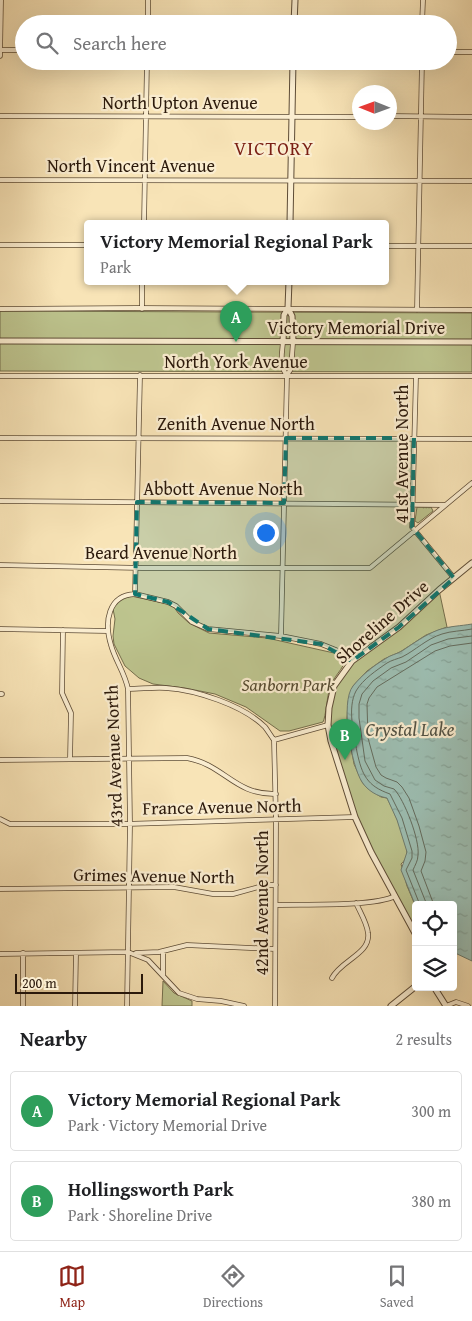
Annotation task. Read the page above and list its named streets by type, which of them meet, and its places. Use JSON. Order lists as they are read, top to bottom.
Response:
{
  "streets": {
    "street": [
      "North Upton Avenue",
      "North Vincent Avenue",
      "Victory Memorial Drive",
      "North York Avenue",
      "Zenith Avenue North",
      "41st Avenue North",
      "Abbott Avenue North",
      "Beard Avenue North",
      "Shoreline Drive",
      "43rd Avenue North",
      "France Avenue North",
      "Grimes Avenue North",
      "42nd Avenue North"
    ]
  },
  "crossings": [
    ["North York Avenue", "41st Avenue North"],
    ["Zenith Avenue North", "41st Avenue North"],
    ["41st Avenue North", "Abbott Avenue North"],
    ["41st Avenue North", "Beard Avenue North"],
    ["41st Avenue North", "Shoreline Drive"],
    ["Abbott Avenue North", "Beard Avenue North"],
    ["Shoreline Drive", "France Avenue North"],
    ["43rd Avenue North", "France Avenue North"],
    ["43rd Avenue North", "Grimes Avenue North"],
    ["France Avenue North", "42nd Avenue North"],
    ["Grimes Avenue North", "42nd Avenue North"]
  ],
  "districts": ["VICTORY"],
  "water": ["Crystal Lake"],
  "parks": ["Sanborn Park"],
  "scale_bar": "200 m",
  "north": "left",
  "page": {
    "search": "Search here",
    "popup": ["Victory Memorial Regional Park", "Park"],
    "pins": ["A", "B"],
    "scale": "200 m",
    "heading": ["Nearby", "2 results"],
    "list": [
      {
        "mark": "A",
        "name": "Victory Memorial Regional Park",
        "note": "Park · Victory Memorial Drive",
        "value": "300 m"
      },
      {
        "mark": "B",
        "name": "Hollingsworth Park",
        "note": "Park · Shoreline Drive",
        "value": "380 m"
      }
    ],
    "nav": ["Map", "Directions", "Saved"]
  }
}
